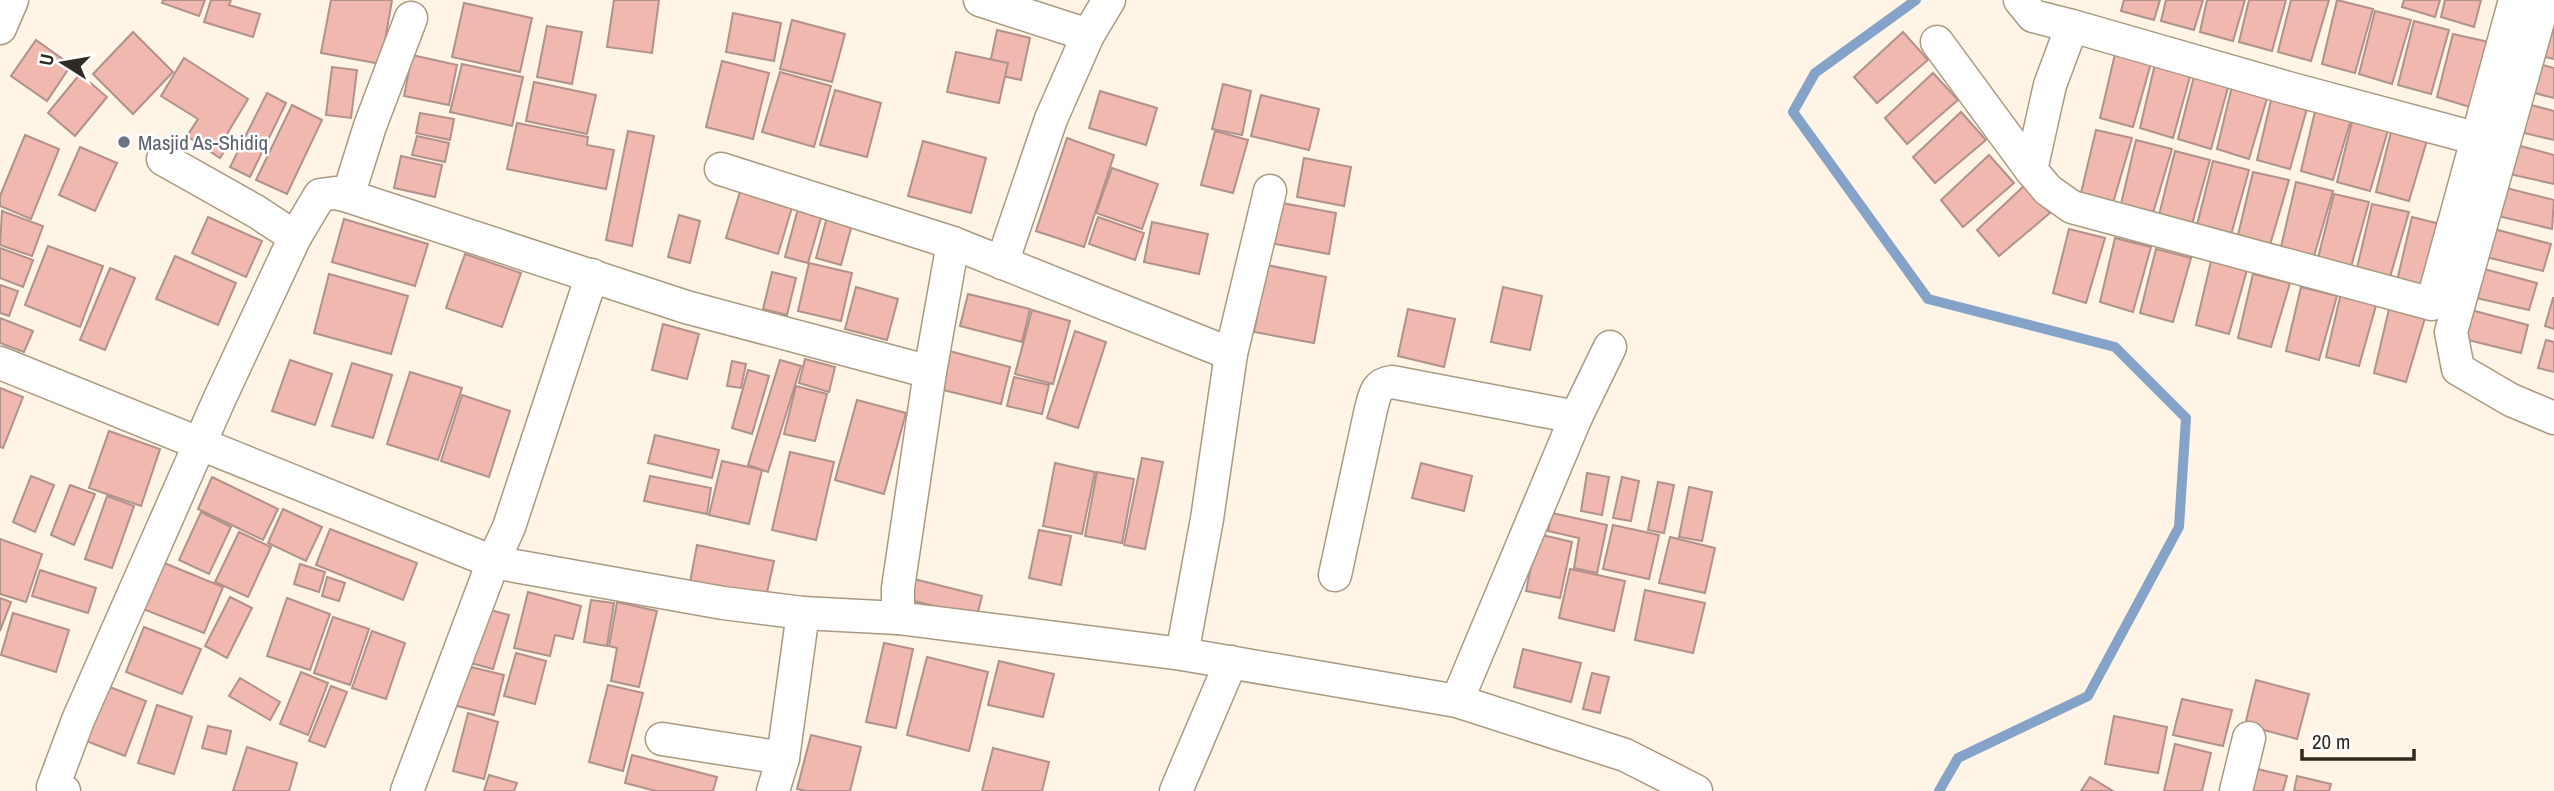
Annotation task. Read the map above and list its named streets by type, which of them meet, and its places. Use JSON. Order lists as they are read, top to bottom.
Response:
{
  "places": ["Masjid As-Shidiq"],
  "scale_bar": "20 m",
  "north": "left"
}
